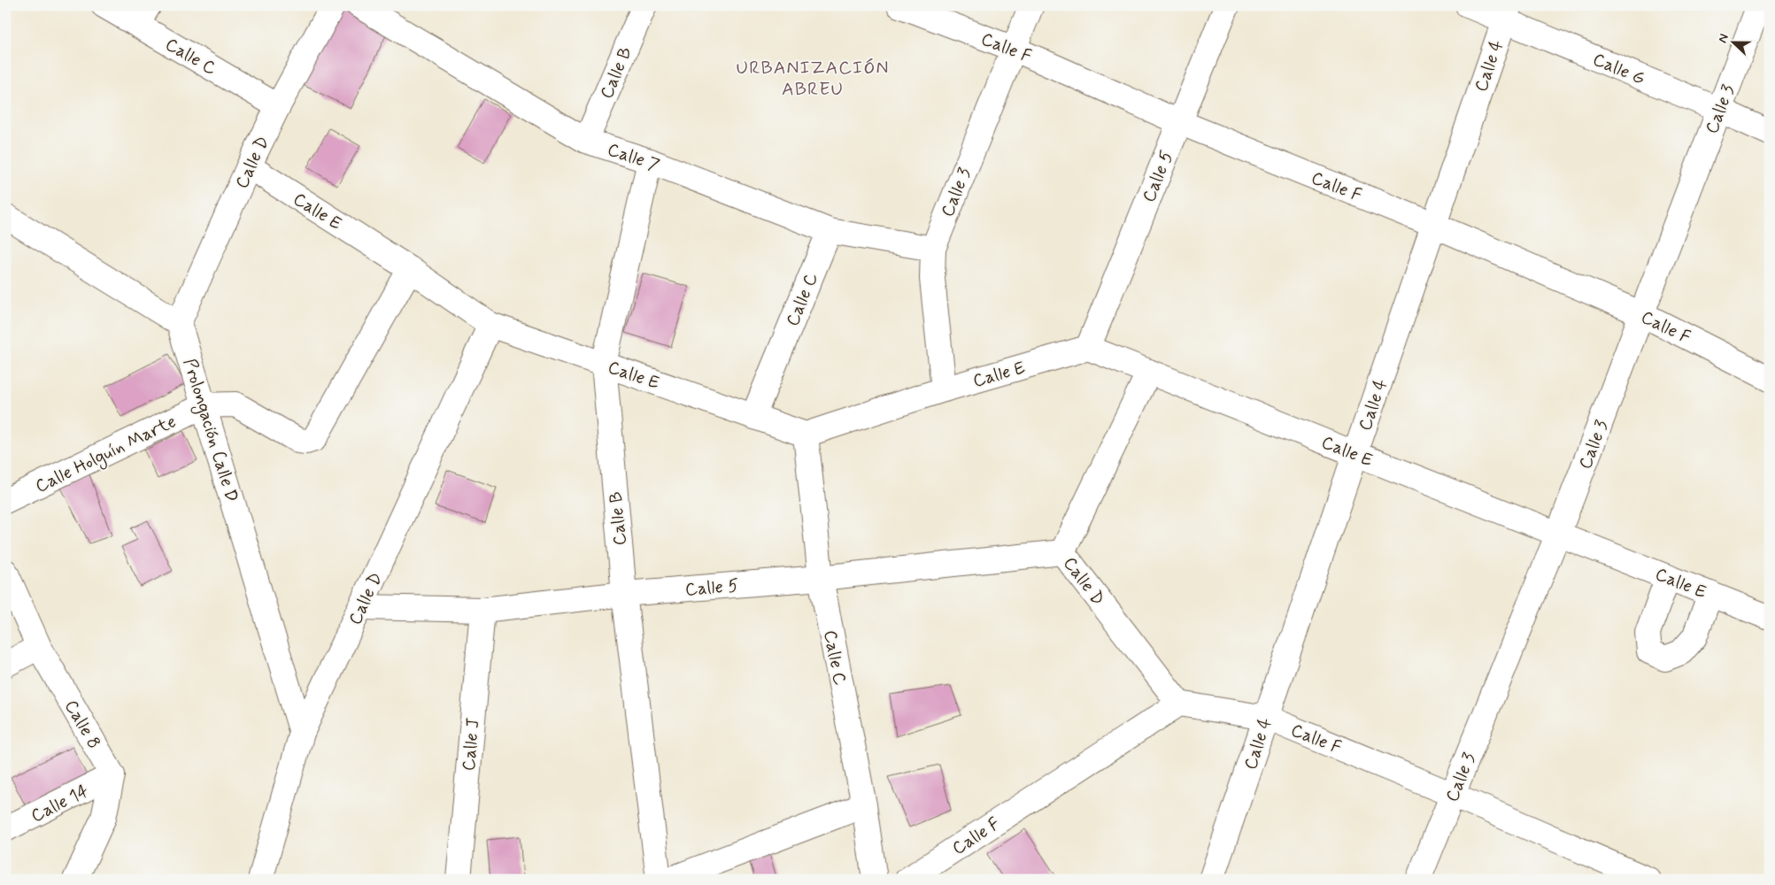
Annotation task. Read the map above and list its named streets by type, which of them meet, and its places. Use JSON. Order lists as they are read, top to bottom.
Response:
{
  "streets": {
    "street": [
      "Calle F",
      "Calle C",
      "Calle 4",
      "Calle G",
      "Calle B",
      "Calle 3",
      "Calle 7",
      "Calle D",
      "Calle 5",
      "Calle E",
      "Prolongación Calle D",
      "Calle Holguín Marte",
      "Calle 8",
      "Calle J",
      "Calle 14"
    ]
  },
  "crossings": [
    ["Calle F", "Calle 4"],
    ["Calle F", "Calle 3"],
    ["Calle F", "Calle D"],
    ["Calle F", "Calle 5"],
    ["Calle C", "Calle 7"],
    ["Calle C", "Calle D"],
    ["Calle C", "Calle 5"],
    ["Calle C", "Calle E"],
    ["Calle 4", "Calle G"],
    ["Calle 4", "Calle E"],
    ["Calle G", "Calle 3"],
    ["Calle B", "Calle 7"],
    ["Calle B", "Calle 5"],
    ["Calle B", "Calle E"],
    ["Calle 3", "Calle 7"],
    ["Calle 3", "Calle E"],
    ["Calle D", "Calle 5"],
    ["Calle D", "Calle E"],
    ["Calle D", "Prolongación Calle D"],
    ["Calle 5", "Calle E"],
    ["Calle 5", "Calle J"],
    ["Prolongación Calle D", "Calle Holguín Marte"],
    ["Calle 8", "Calle 14"]
  ],
  "districts": ["URBANIZACIÓN ABREU"],
  "north": "left"
}
